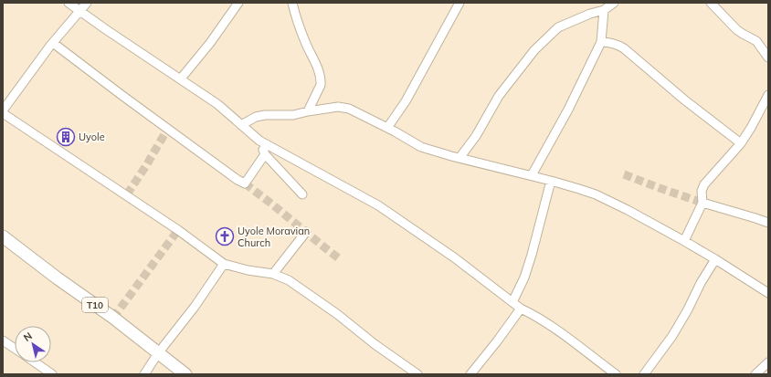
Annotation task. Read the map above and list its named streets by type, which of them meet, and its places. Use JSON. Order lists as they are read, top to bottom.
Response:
{
  "streets": {
    "highway": ["T10"]
  },
  "places": {
    "building": ["Uyole"],
    "church": ["Uyole Moravian Church"]
  },
  "north": "top left"
}
